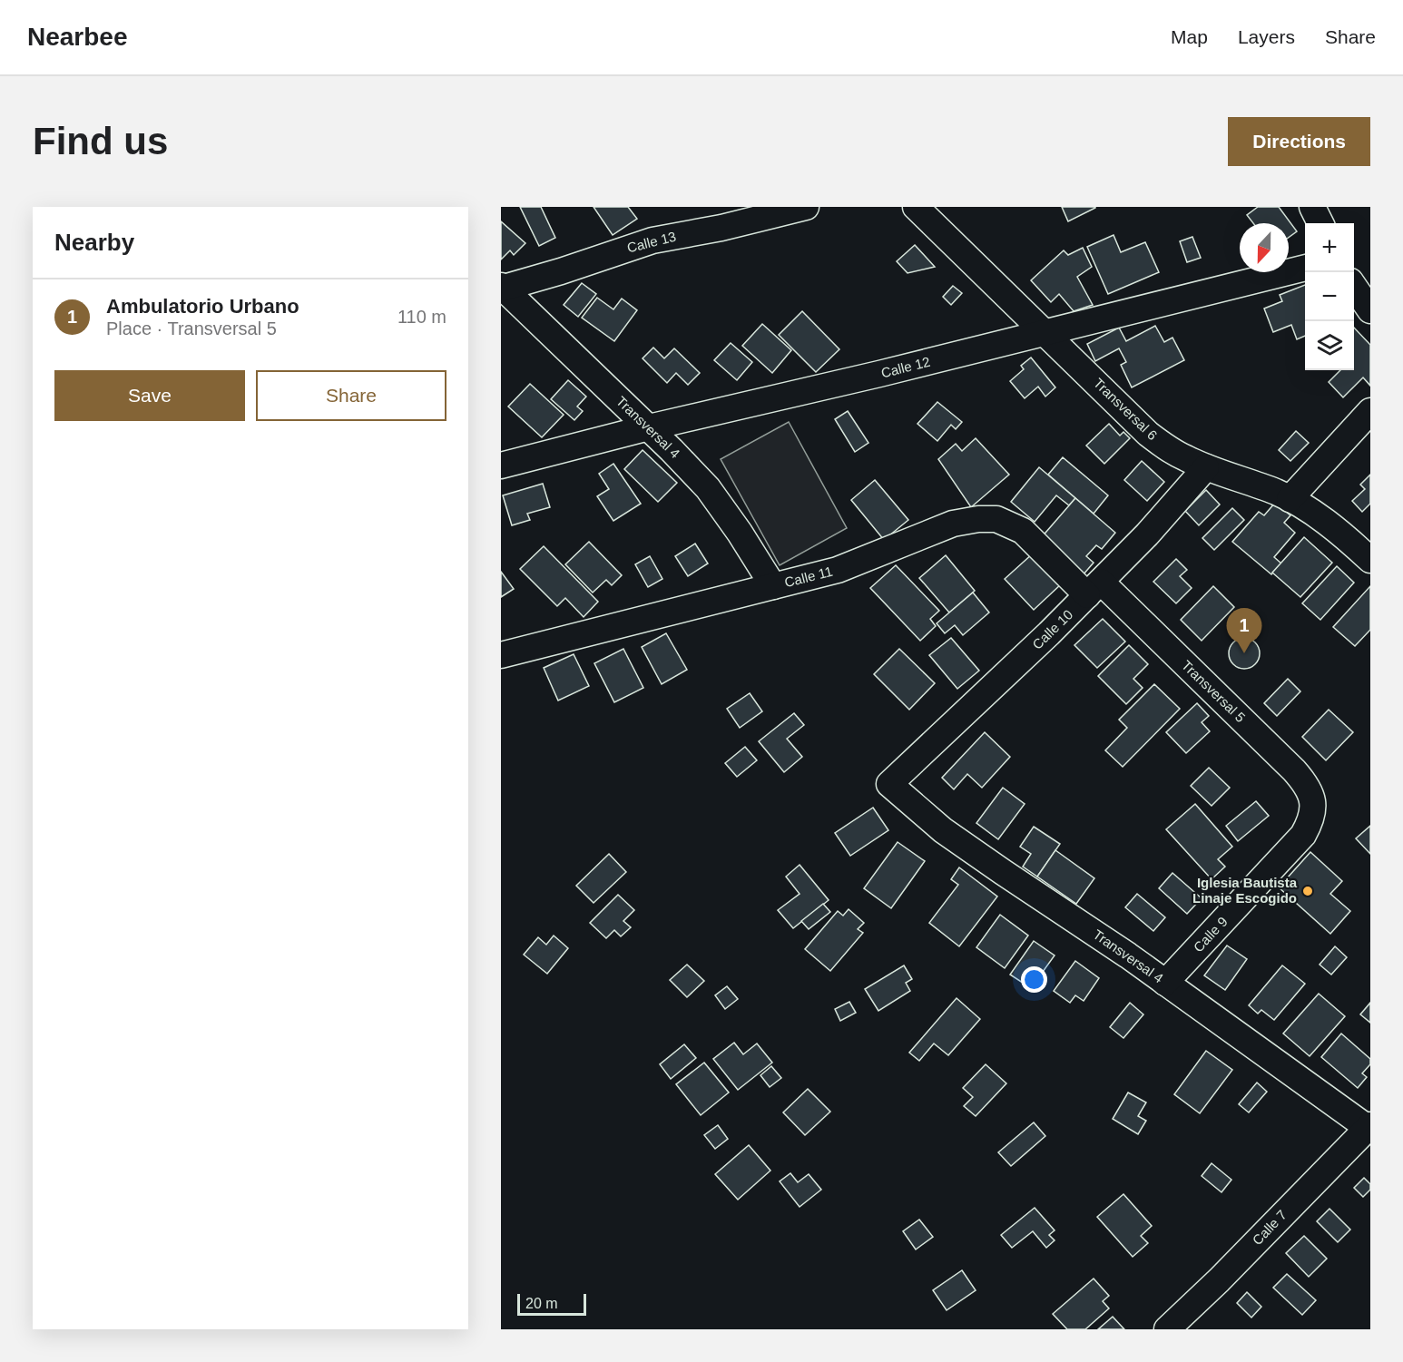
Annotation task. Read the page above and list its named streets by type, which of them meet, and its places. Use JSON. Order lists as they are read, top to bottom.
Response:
{
  "streets": {
    "street": [
      "Calle 13",
      "Calle 12",
      "Transversal 6",
      "Transversal 4",
      "Calle 11",
      "Calle 10",
      "Transversal 5",
      "Calle 9",
      "Calle 7"
    ]
  },
  "crossings": [
    ["Calle 13", "Transversal 4"],
    ["Calle 12", "Transversal 6"],
    ["Calle 12", "Transversal 4"],
    ["Transversal 6", "Calle 10"],
    ["Transversal 4", "Calle 11"],
    ["Transversal 4", "Calle 10"],
    ["Transversal 4", "Calle 9"],
    ["Transversal 4", "Calle 7"],
    ["Calle 11", "Calle 10"],
    ["Calle 11", "Transversal 5"],
    ["Calle 10", "Transversal 5"],
    ["Transversal 5", "Calle 9"]
  ],
  "places": ["Iglesia Bautista Linaje Escogido"],
  "scale_bar": "20 m",
  "north": "bottom",
  "page": {
    "header": "Nearbee",
    "nav": ["Map", "Layers", "Share"],
    "buttons": [
      "Directions",
      ["Save", "Share"]
    ],
    "title": "Find us",
    "heading": "Nearby",
    "map_buttons": ["+", "−"],
    "list": [
      {
        "mark": "1",
        "name": "Ambulatorio Urbano",
        "note": "Place · Transversal 5",
        "value": "110 m"
      }
    ],
    "pins": "1",
    "scale": "20 m"
  }
}
